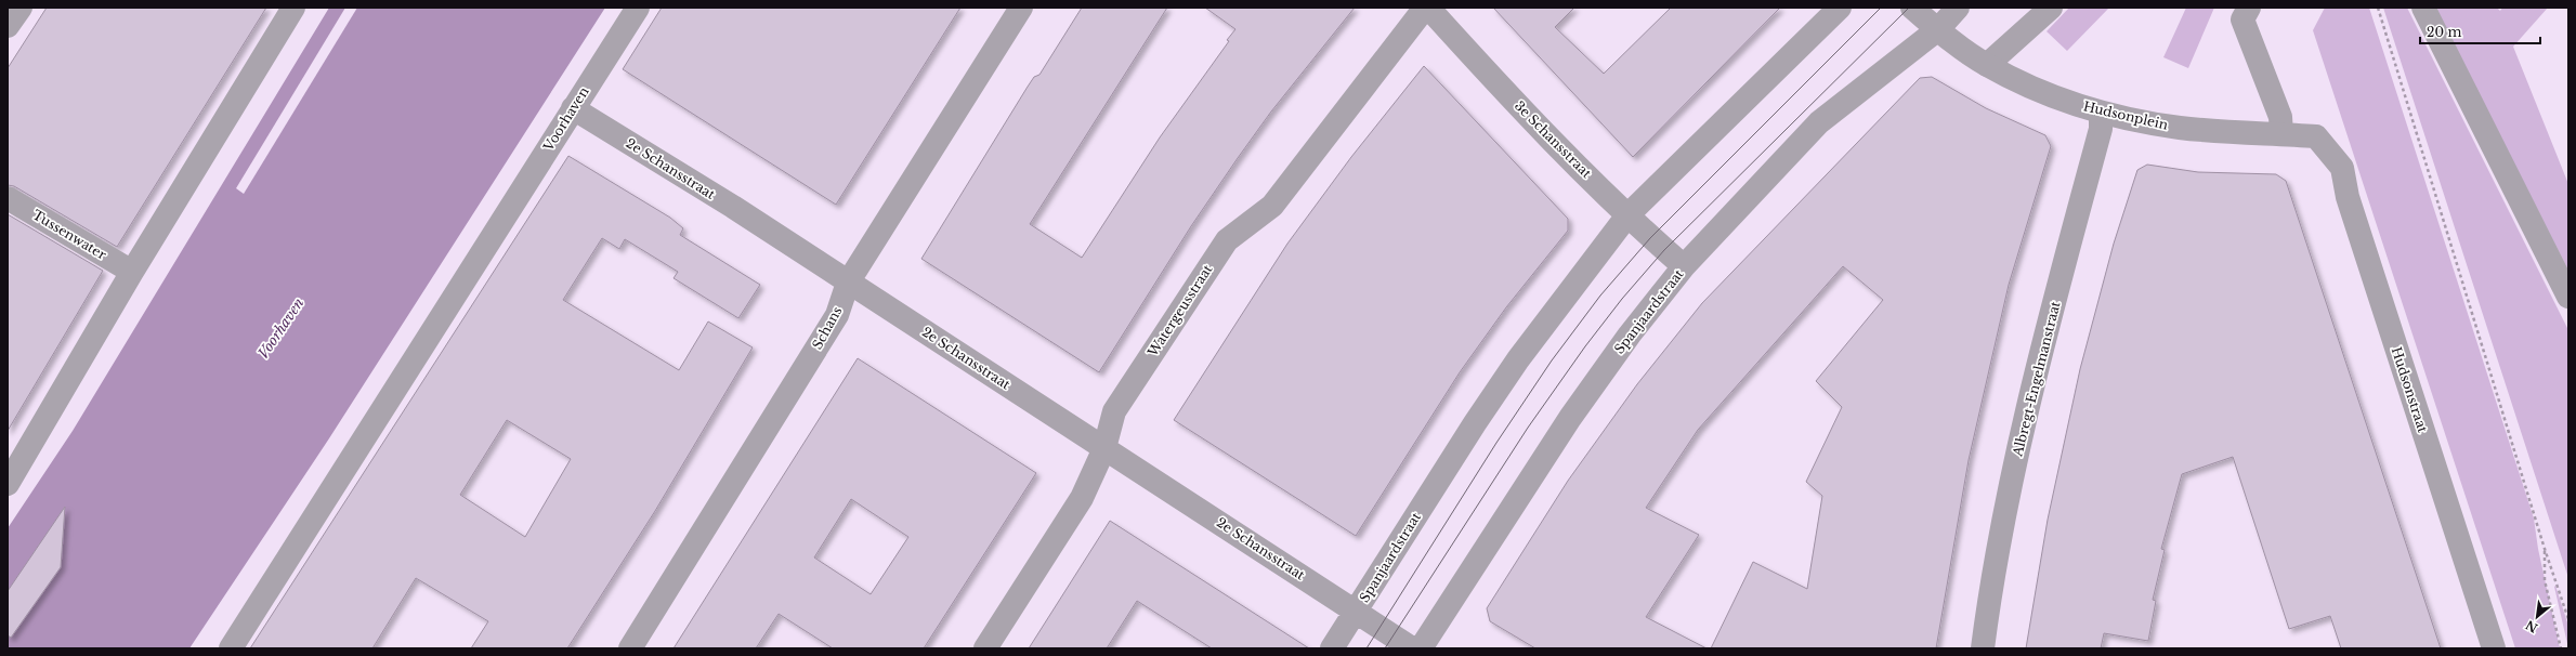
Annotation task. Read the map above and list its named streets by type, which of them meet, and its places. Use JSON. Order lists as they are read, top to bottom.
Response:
{
  "streets": {
    "street": [
      "Hudsonplein",
      "Voorhaven",
      "3e Schansstraat",
      "2e Schansstraat",
      "Tussenwater",
      "Watergeusstraat",
      "Spanjaardstraat",
      "Schans",
      "Albregt-Engelmanstraat",
      "Hudsonstraat"
    ]
  },
  "crossings": [
    ["Hudsonplein", "Spanjaardstraat"],
    ["Hudsonplein", "Albregt-Engelmanstraat"],
    ["Hudsonplein", "Hudsonstraat"],
    ["Voorhaven", "2e Schansstraat"],
    ["3e Schansstraat", "Watergeusstraat"],
    ["3e Schansstraat", "Spanjaardstraat"],
    ["2e Schansstraat", "Watergeusstraat"],
    ["2e Schansstraat", "Spanjaardstraat"],
    ["2e Schansstraat", "Schans"]
  ],
  "water": ["Voorhaven"],
  "scale_bar": "20 m",
  "north": "bottom left"
}
